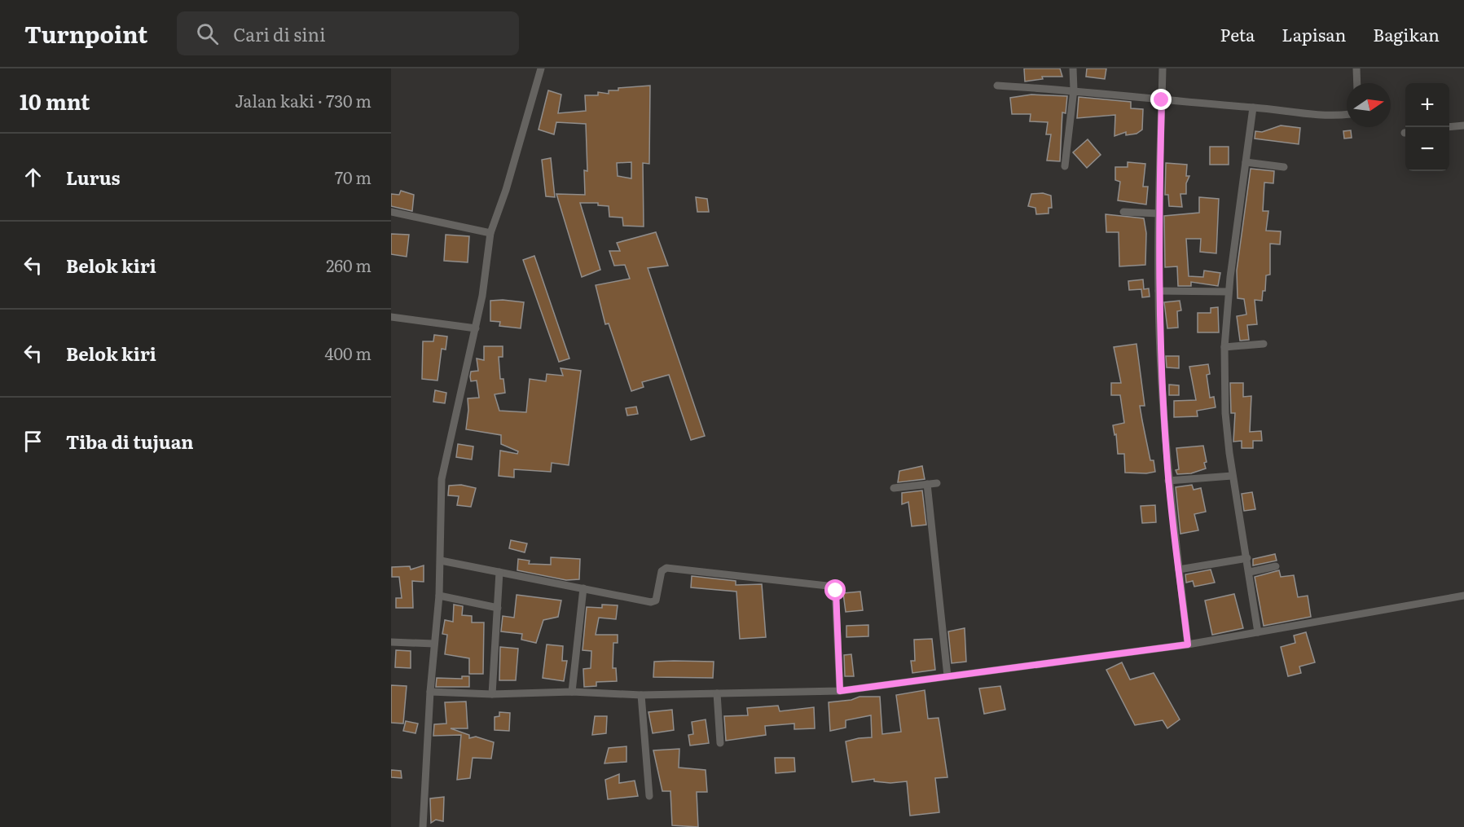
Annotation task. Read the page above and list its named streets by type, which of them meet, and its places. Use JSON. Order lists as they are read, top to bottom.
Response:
{
  "north": "right",
  "page": {
    "header": "Turnpoint",
    "search": "Cari di sini",
    "nav": ["Peta", "Lapisan", "Bagikan"],
    "heading": ["10 mnt", "Jalan kaki · 730 m"],
    "map_buttons": ["+", "−"],
    "list": [
      ["Lurus", "70 m"],
      ["Belok kiri", "260 m"],
      ["Belok kiri", "400 m"],
      "Tiba di tujuan"
    ]
  }
}
